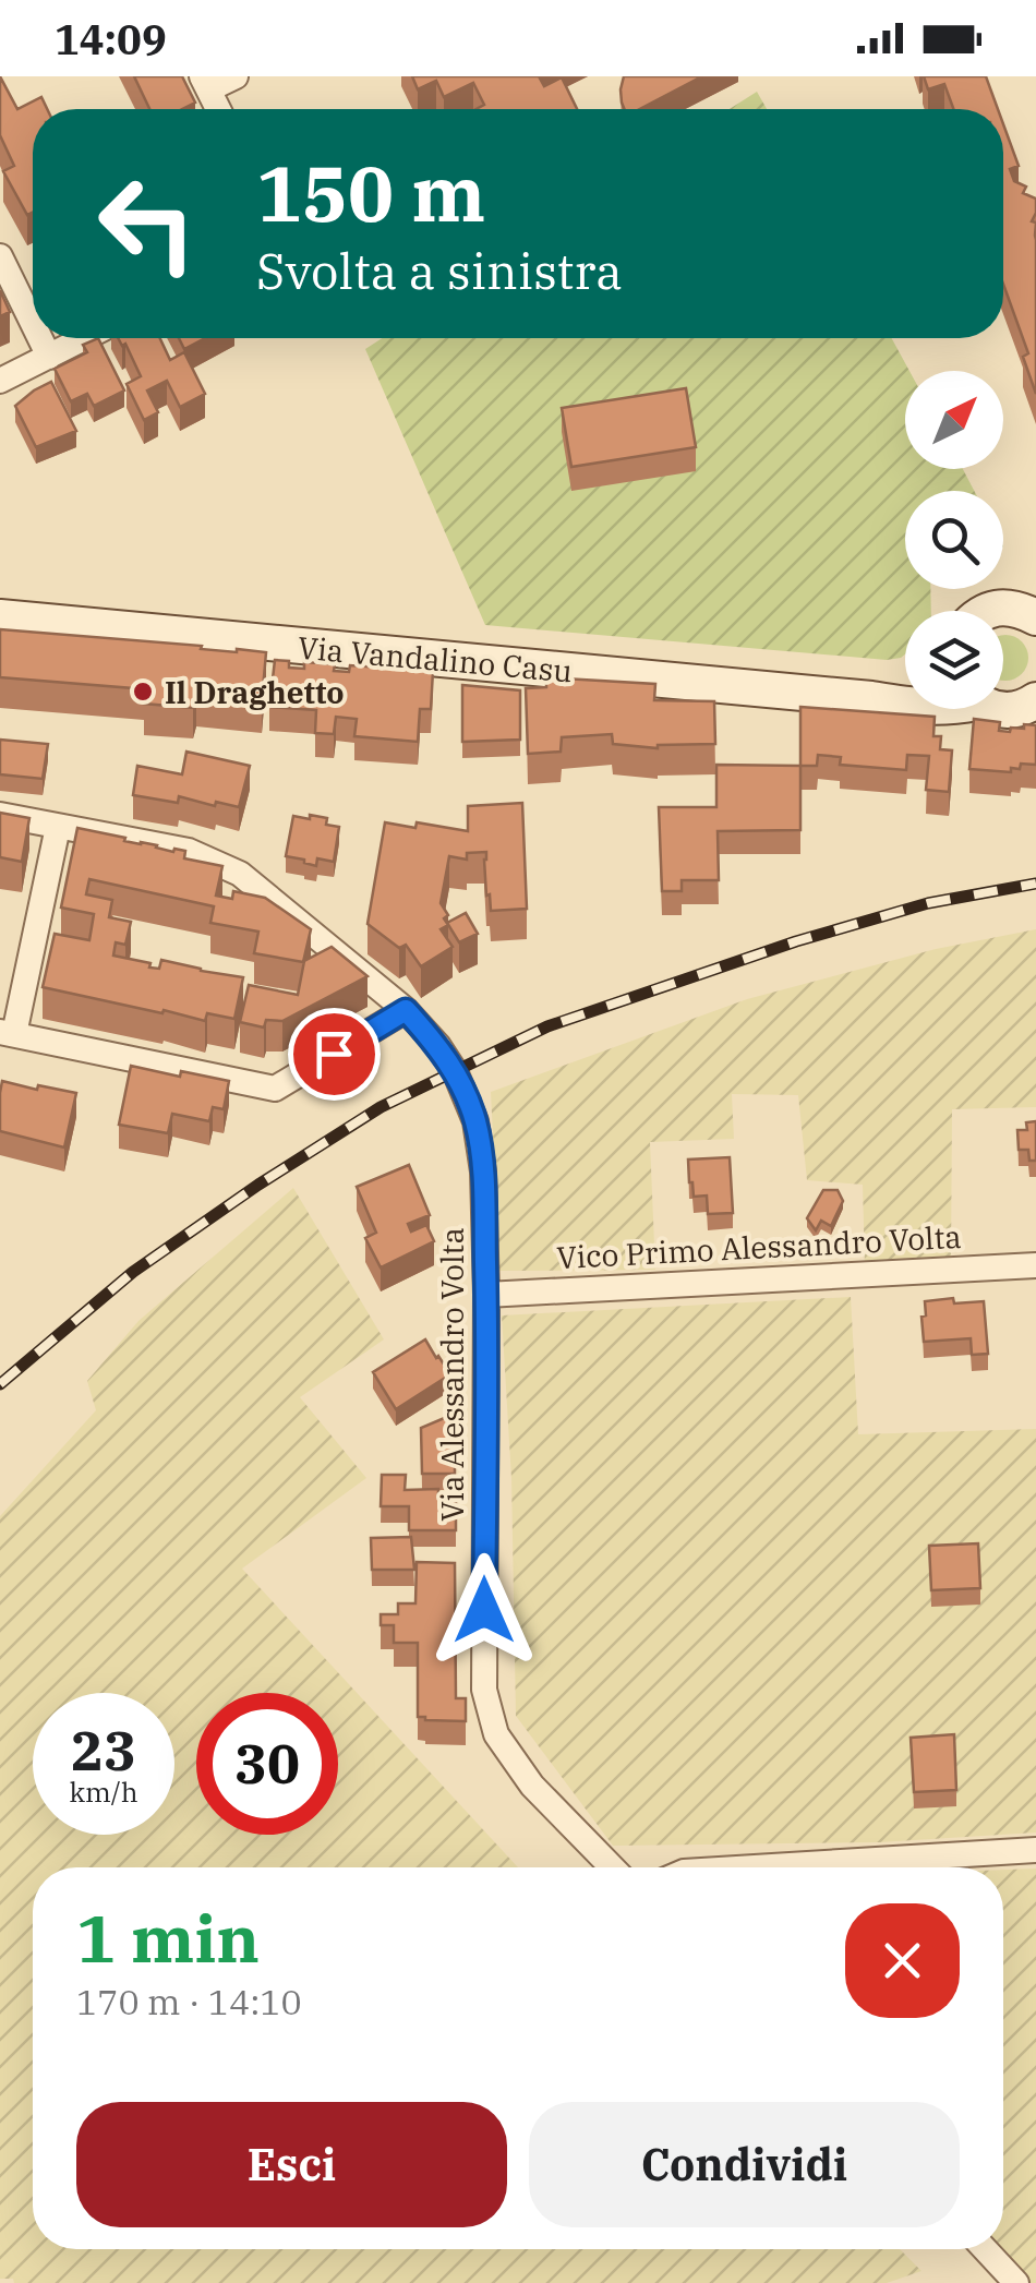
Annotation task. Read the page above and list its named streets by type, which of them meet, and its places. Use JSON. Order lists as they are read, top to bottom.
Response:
{
  "streets": {
    "main road": ["Via Vandalino Casu"],
    "street": ["Vico Primo Alessandro Volta", "Via Alessandro Volta"]
  },
  "crossings": [
    ["Vico Primo Alessandro Volta", "Via Alessandro Volta"]
  ],
  "places": ["Il Draghetto"],
  "north": "top right",
  "page": {
    "status": "14:09",
    "turn": ["150 m", "Svolta a sinistra"],
    "speed": "23 km/h",
    "limit": "30",
    "heading": ["1 min", "170 m · 14:10"],
    "buttons": ["Esci", "Condividi"]
  }
}
